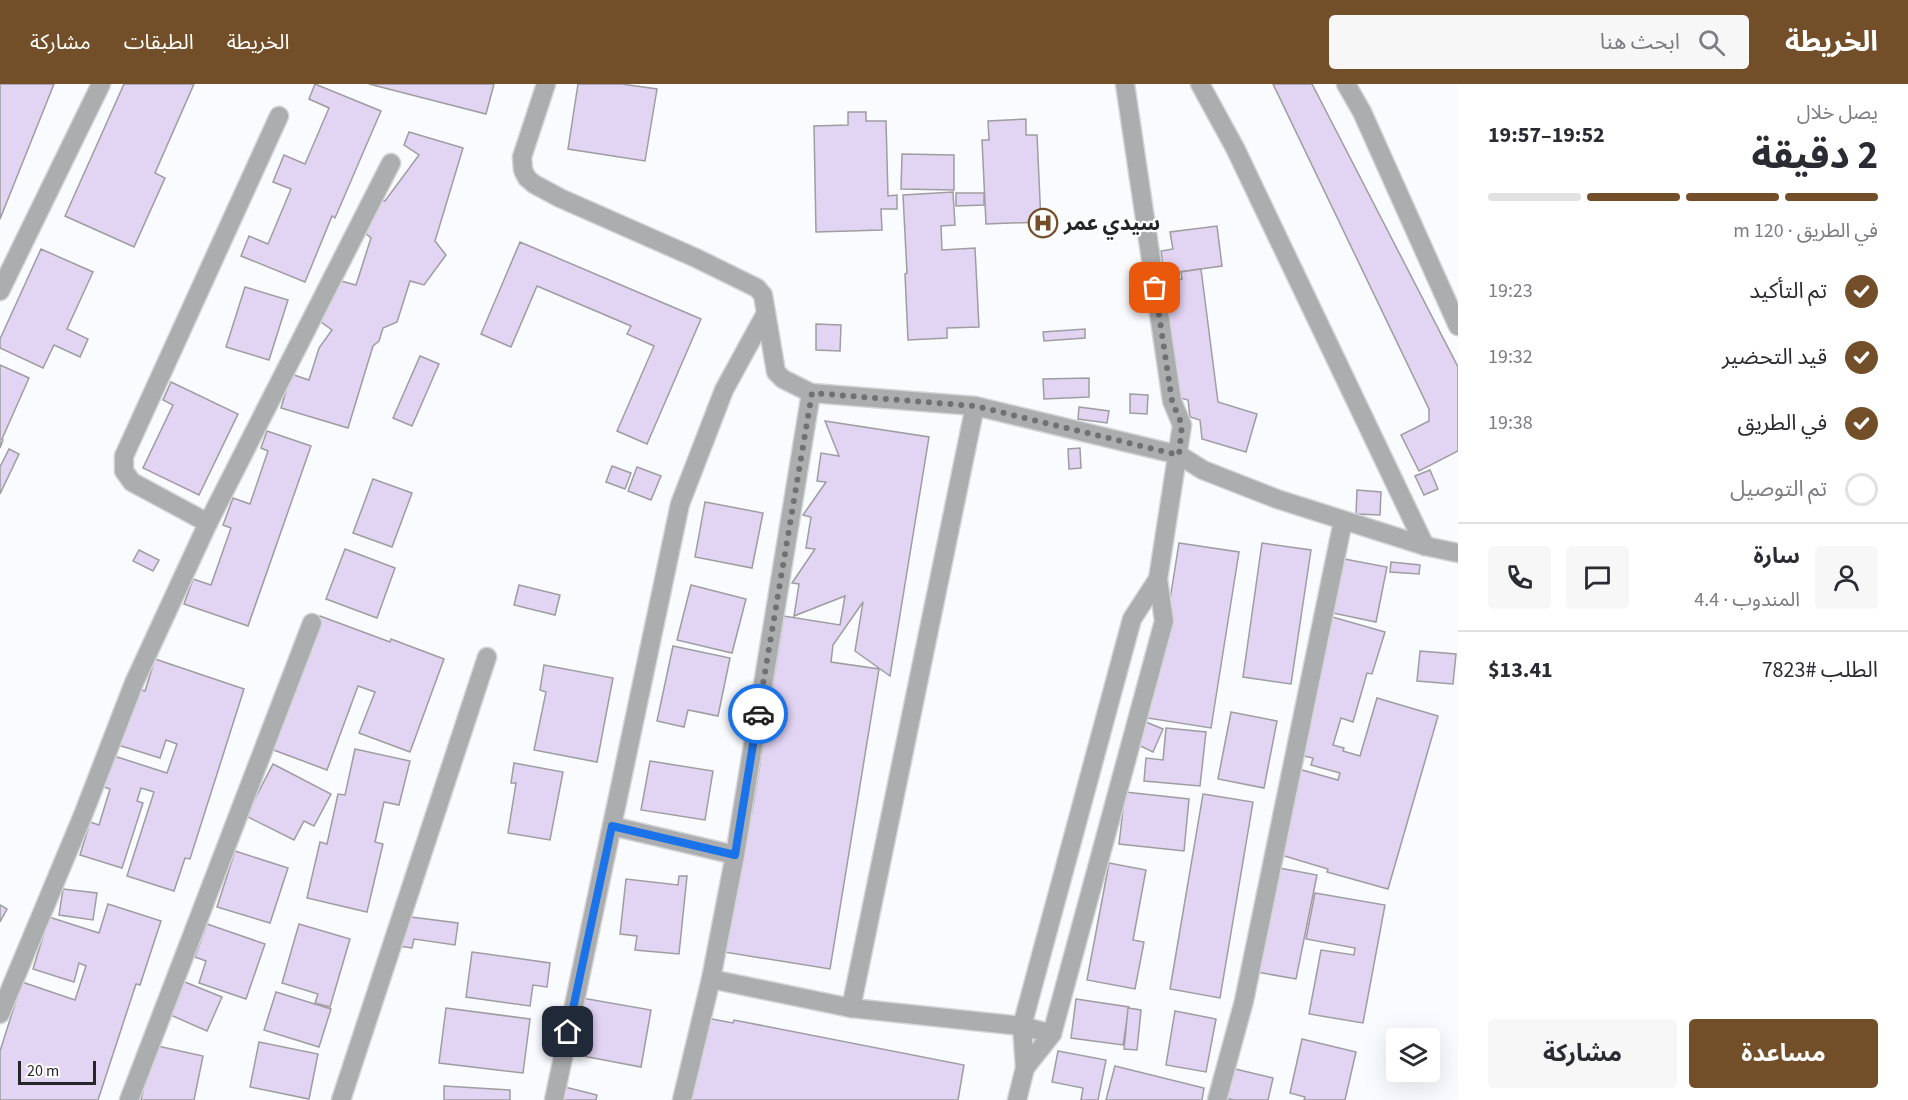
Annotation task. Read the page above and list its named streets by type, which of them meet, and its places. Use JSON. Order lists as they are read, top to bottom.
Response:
{
  "places": {
    "hospital": ["سيدي عمر"]
  },
  "scale_bar": "20 m",
  "page": {
    "header": "الخريطة",
    "search": "ابحث هنا",
    "nav": ["الخريطة", "الطبقات", "مشاركة"],
    "heading": ["2 دقيقة", "يصل خلال", "19:52–19:57"],
    "panel": [
      "سارة",
      "المندوب · 4.4",
      "الطلب #7823",
      "$13.41"
    ],
    "bar": "في الطريق · 120 m",
    "list": [
      ["تم التأكيد", "19:23"],
      ["قيد التحضير", "19:32"],
      ["في الطريق", "19:38"],
      "تم التوصيل"
    ],
    "buttons": ["مساعدة", "مشاركة"],
    "scale": "20 m"
  }
}
